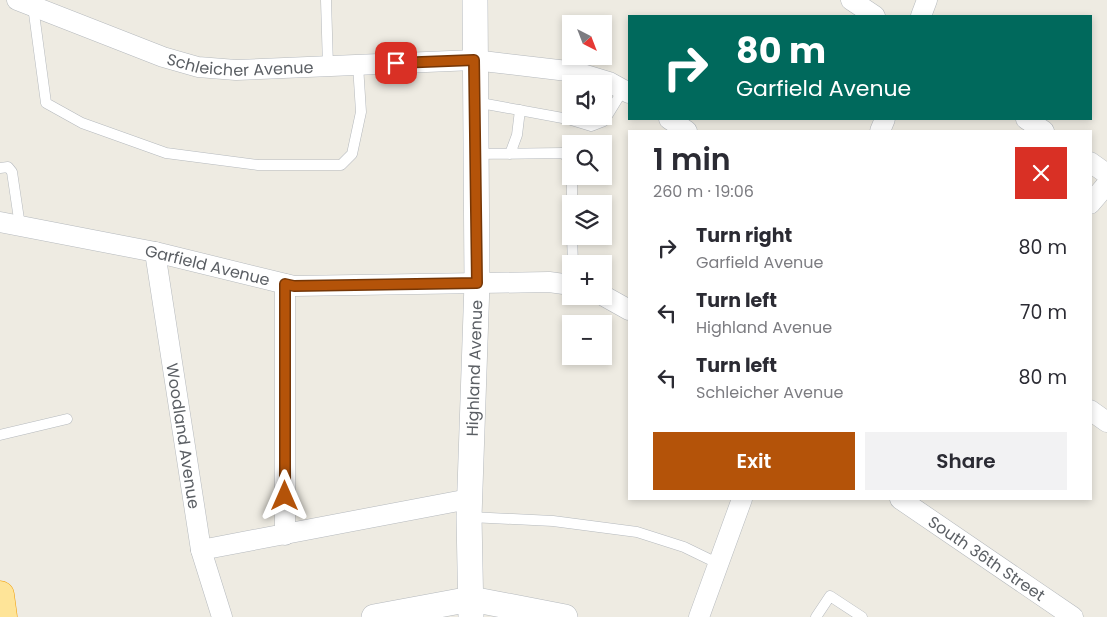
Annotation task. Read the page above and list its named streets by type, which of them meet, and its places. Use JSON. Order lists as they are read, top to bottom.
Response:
{
  "streets": {
    "street": [
      "Schleicher Avenue",
      "Garfield Avenue",
      "Highland Avenue",
      "Woodland Avenue",
      "South 36th Street"
    ]
  },
  "crossings": [
    ["Schleicher Avenue", "Highland Avenue"],
    ["Garfield Avenue", "Highland Avenue"],
    ["Garfield Avenue", "Woodland Avenue"]
  ],
  "north": "bottom right",
  "page": {
    "map_buttons": ["+", "−"],
    "turn": ["80 m", "Garfield Avenue"],
    "heading": ["1 min", "260 m · 19:06"],
    "list": [
      {
        "name": "Turn right",
        "note": "Garfield Avenue",
        "value": "80 m"
      },
      {
        "name": "Turn left",
        "note": "Highland Avenue",
        "value": "70 m"
      },
      {
        "name": "Turn left",
        "note": "Schleicher Avenue",
        "value": "80 m"
      }
    ],
    "buttons": ["Exit", "Share"]
  }
}
